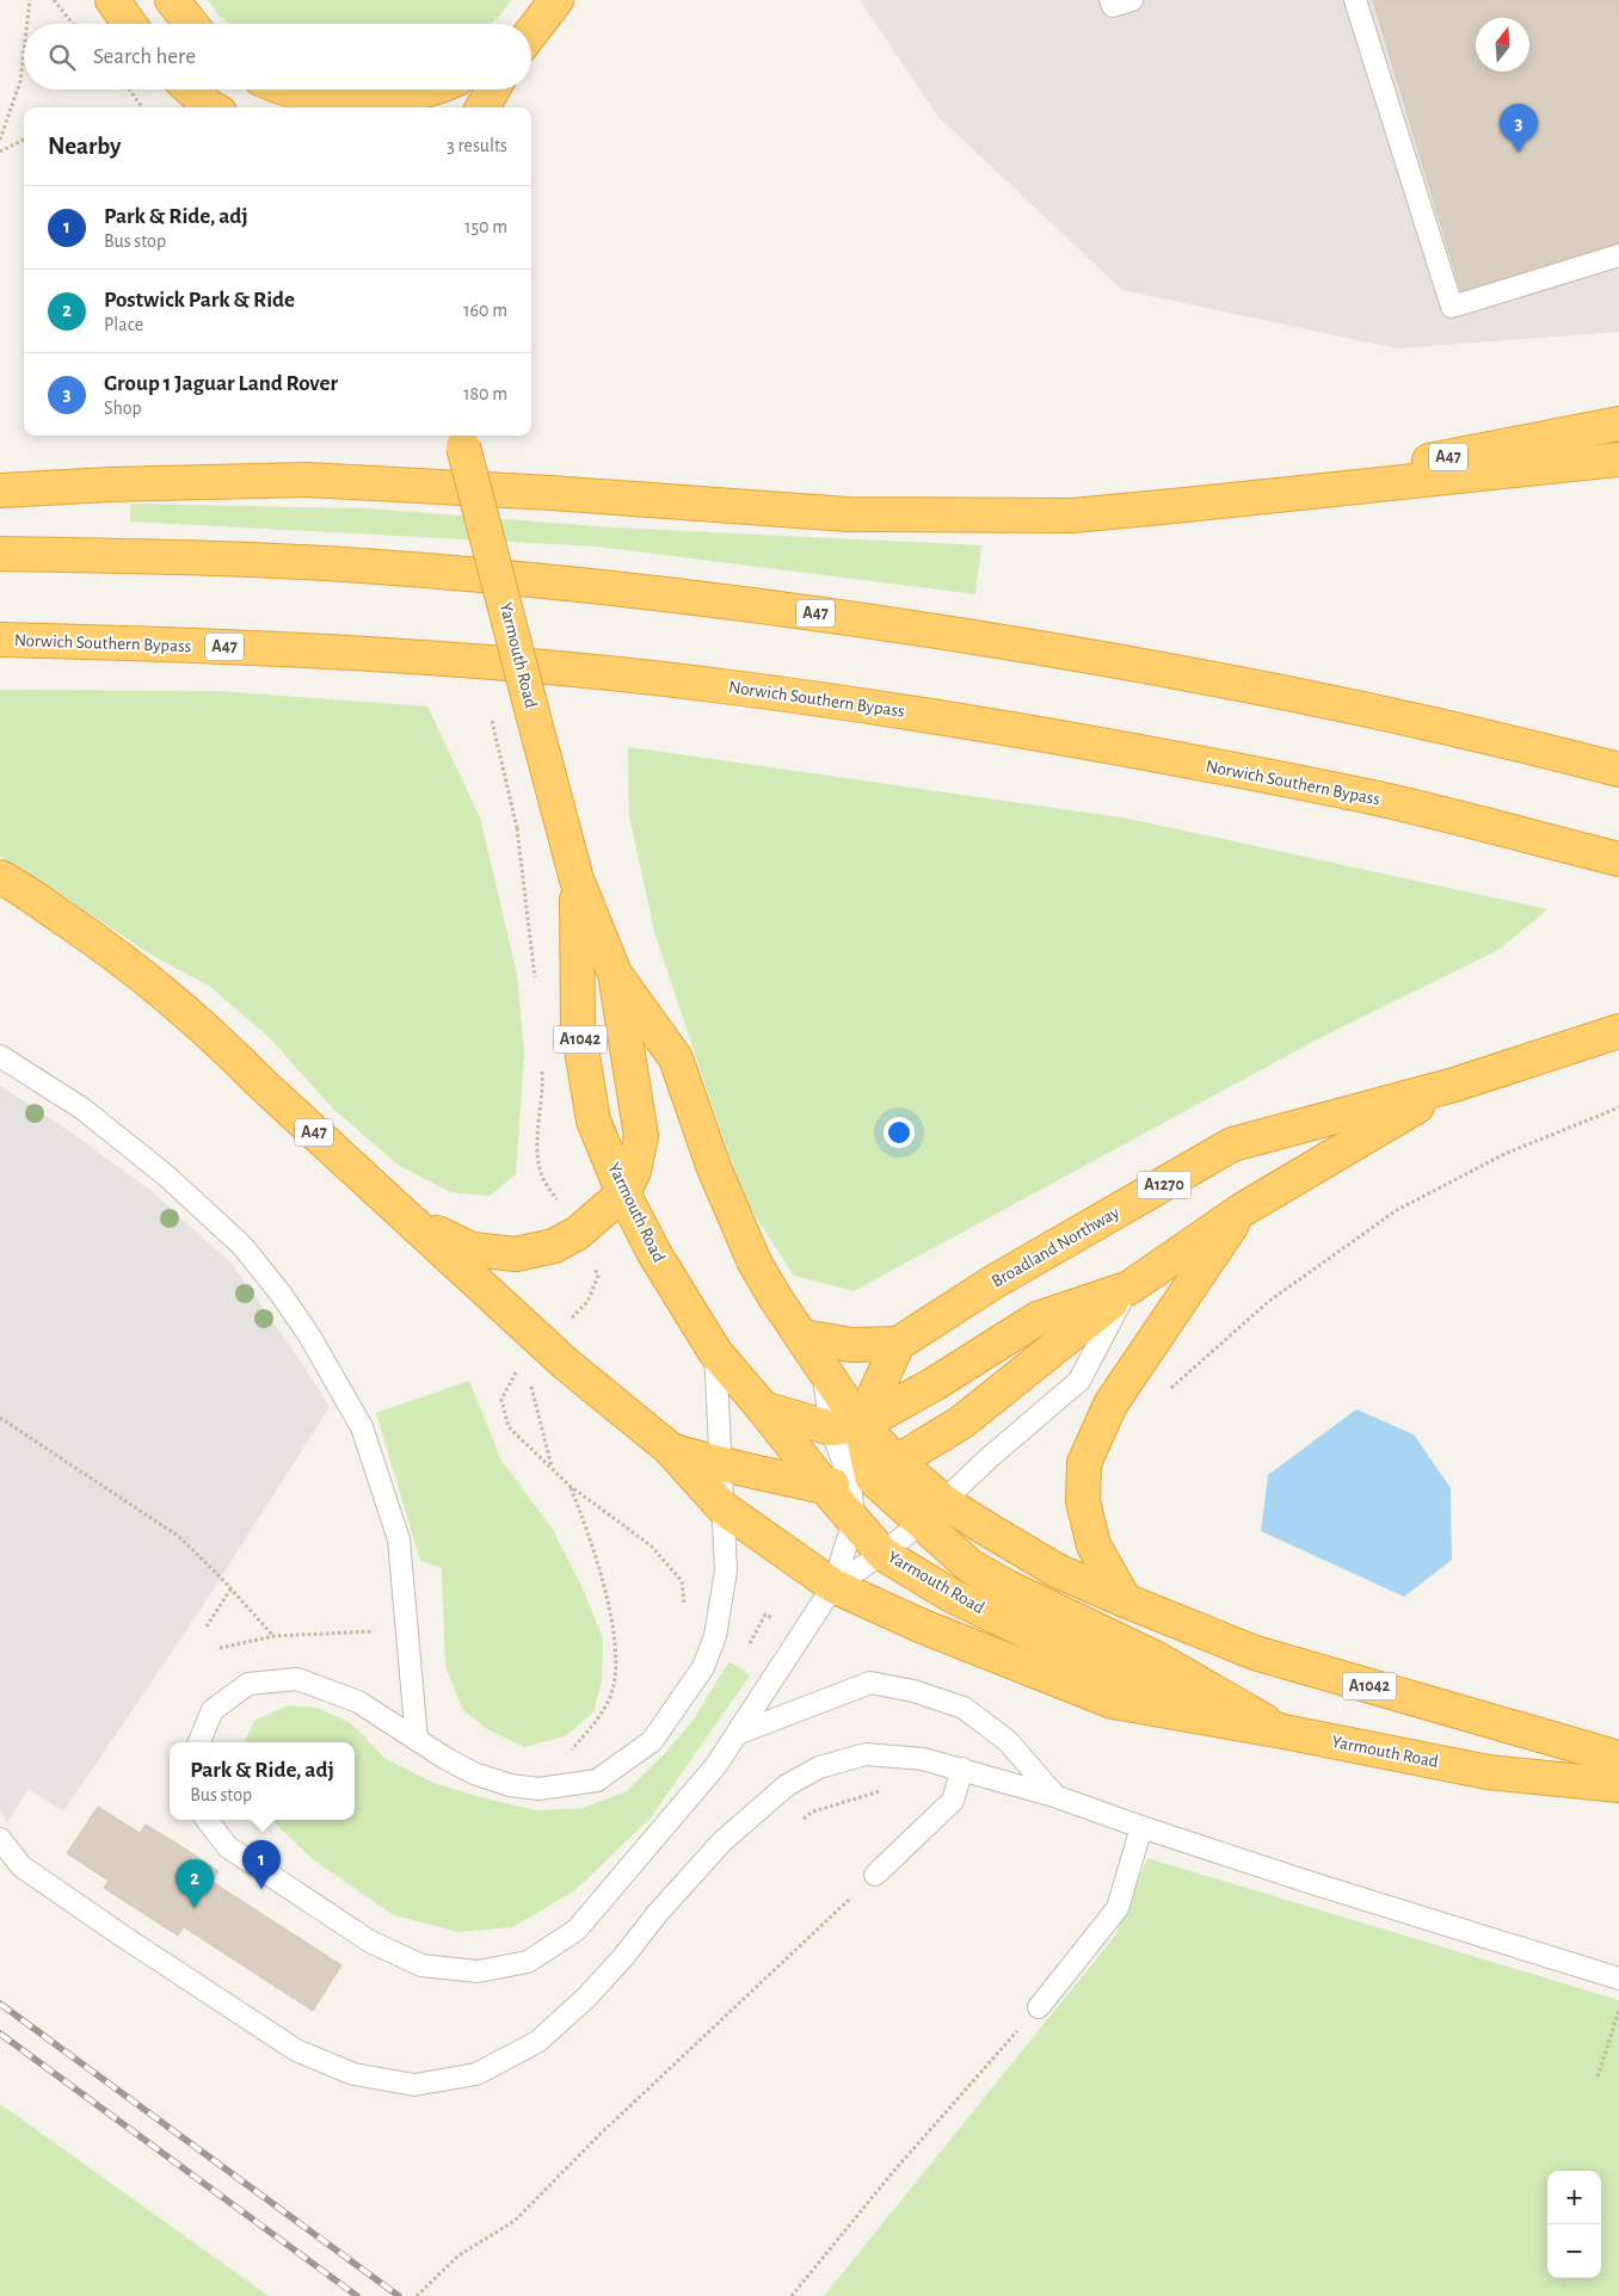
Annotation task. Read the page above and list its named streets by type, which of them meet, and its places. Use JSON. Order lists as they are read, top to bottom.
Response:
{
  "streets": {
    "highway": [
      "A47",
      "Norwich Southern Bypass",
      "Yarmouth Road",
      "A1042",
      "A1270",
      "Broadland Northway"
    ]
  },
  "crossings": [
    ["Yarmouth Road", "Broadland Northway"]
  ],
  "north": "top",
  "page": {
    "search": "Search here",
    "pins": ["3", "1", "2"],
    "heading": ["Nearby", "3 results"],
    "list": [
      {
        "mark": "1",
        "name": "Park & Ride, adj",
        "note": "Bus stop",
        "value": "150 m"
      },
      {
        "mark": "2",
        "name": "Postwick Park & Ride",
        "note": "Place",
        "value": "160 m"
      },
      {
        "mark": "3",
        "name": "Group 1 Jaguar Land Rover",
        "note": "Shop",
        "value": "180 m"
      }
    ],
    "popup": ["Park & Ride, adj", "Bus stop"],
    "map_buttons": ["+", "−"]
  }
}
